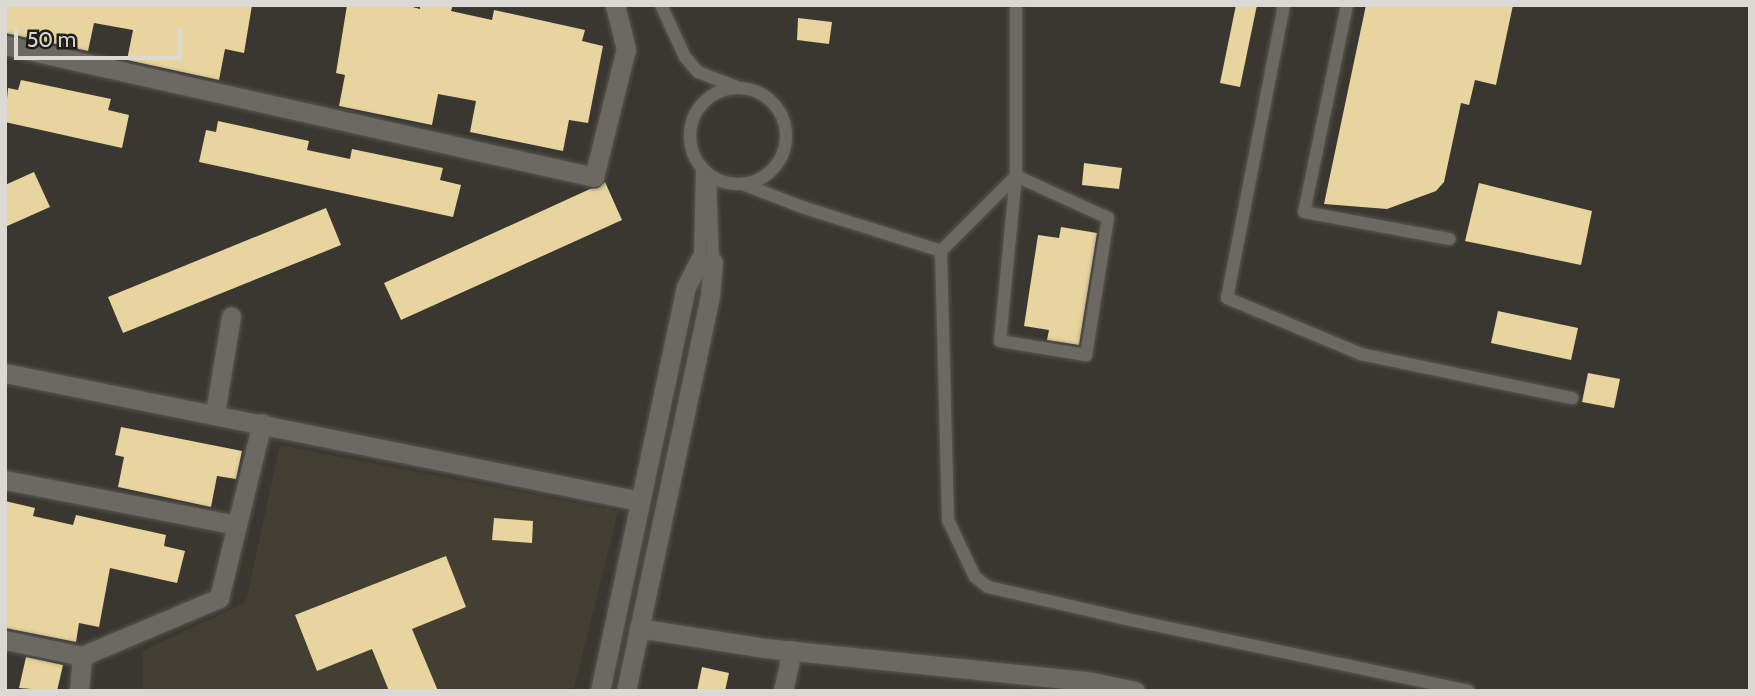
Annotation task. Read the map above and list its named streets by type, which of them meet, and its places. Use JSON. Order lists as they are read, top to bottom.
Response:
{
  "scale_bar": "50 m"
}
